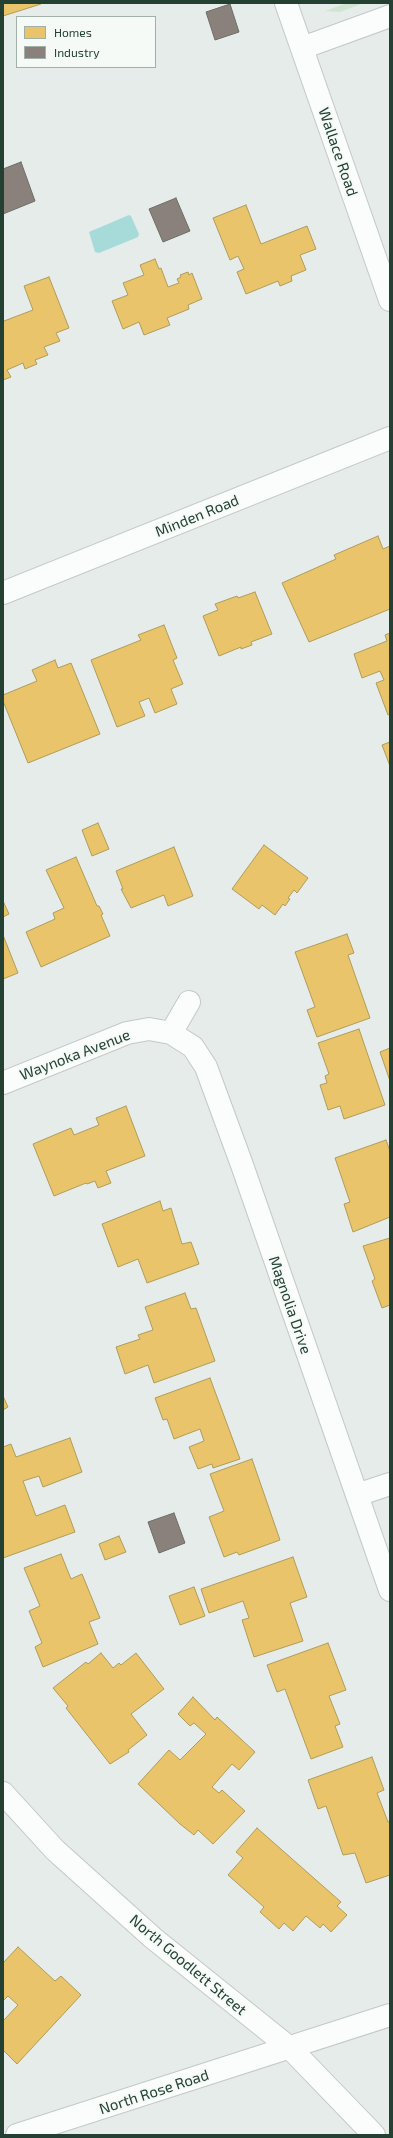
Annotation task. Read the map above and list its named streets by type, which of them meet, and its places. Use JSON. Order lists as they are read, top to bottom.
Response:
{
  "streets": {
    "street": [
      "Wallace Road",
      "Minden Road",
      "Waynoka Avenue",
      "Magnolia Drive",
      "North Goodlett Street",
      "North Rose Road"
    ]
  },
  "crossings": [
    ["Waynoka Avenue", "Magnolia Drive"],
    ["North Goodlett Street", "North Rose Road"]
  ],
  "legend": ["Homes", "Industry"]
}
